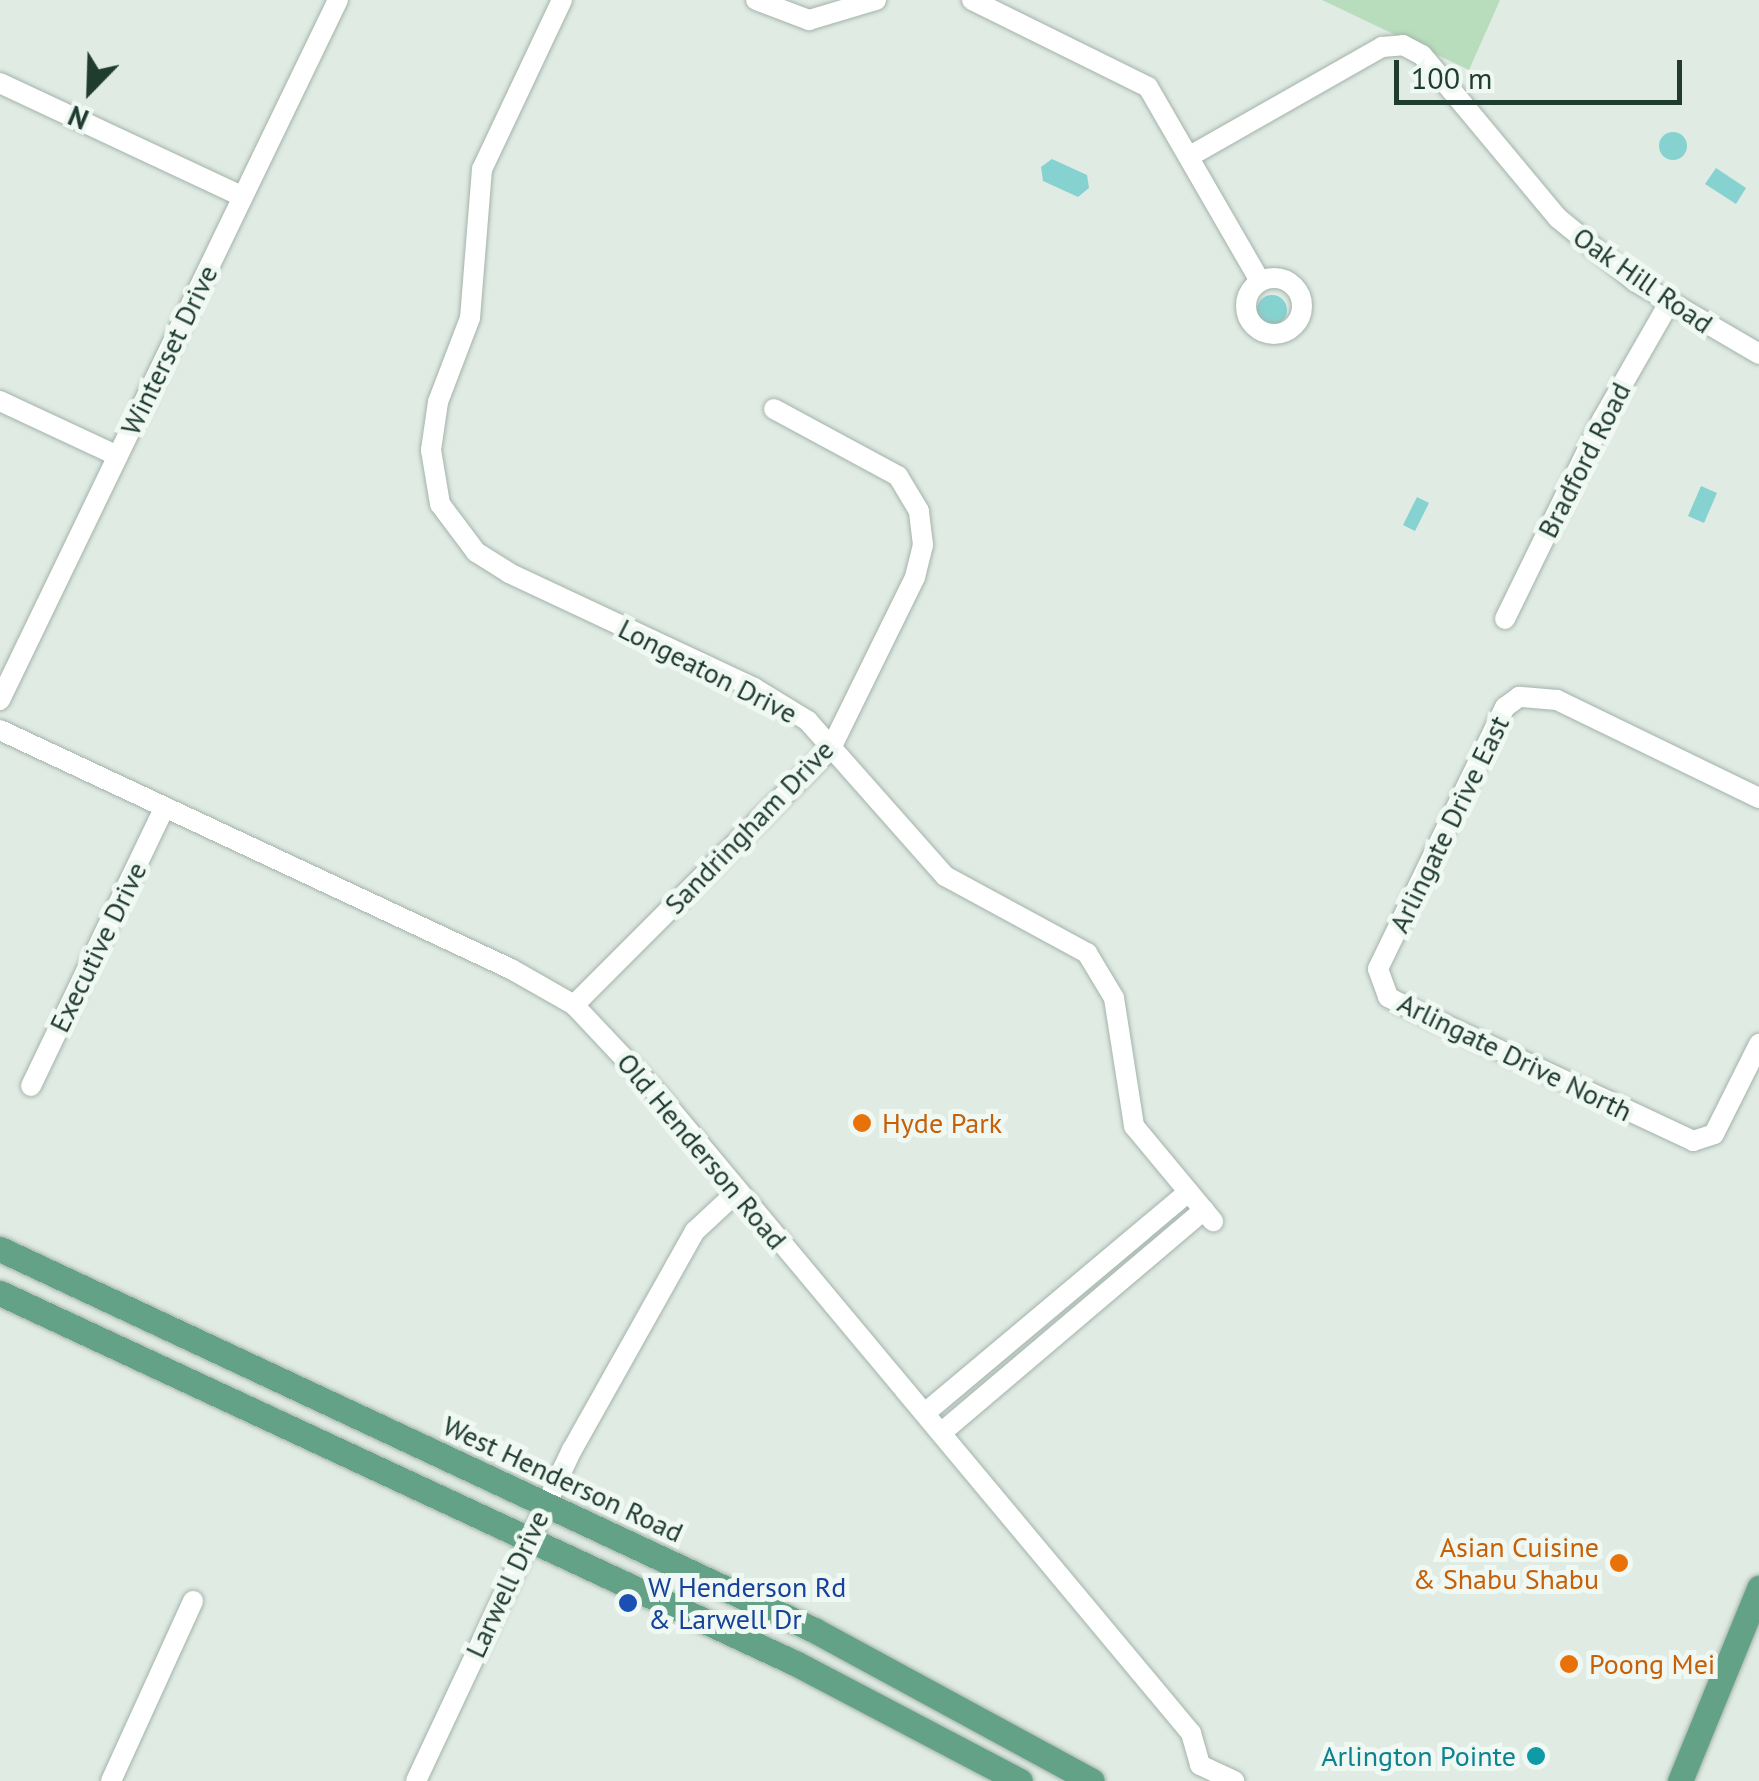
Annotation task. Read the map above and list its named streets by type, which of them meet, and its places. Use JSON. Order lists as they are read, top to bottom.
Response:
{
  "streets": {
    "main road": ["West Henderson Road"],
    "street": [
      "Oak Hill Road",
      "Winterset Drive",
      "Bradford Road",
      "Longeaton Drive",
      "Arlingate Drive East",
      "Sandringham Drive",
      "Executive Drive",
      "Arlingate Drive North",
      "Old Henderson Road",
      "Larwell Drive"
    ]
  },
  "crossings": [
    ["Oak Hill Road", "Bradford Road"],
    ["Longeaton Drive", "Sandringham Drive"],
    ["Arlingate Drive East", "Arlingate Drive North"],
    ["Sandringham Drive", "Old Henderson Road"],
    ["Executive Drive", "Old Henderson Road"],
    ["Old Henderson Road", "Larwell Drive"],
    ["West Henderson Road", "Larwell Drive"]
  ],
  "places": [
    "Hyde Park",
    "Asian Cuisine & Shabu Shabu",
    "W Henderson Rd & Larwell Dr",
    "Poong Mei",
    "Arlington Pointe"
  ],
  "scale_bar": "100 m",
  "north": "bottom left"
}
